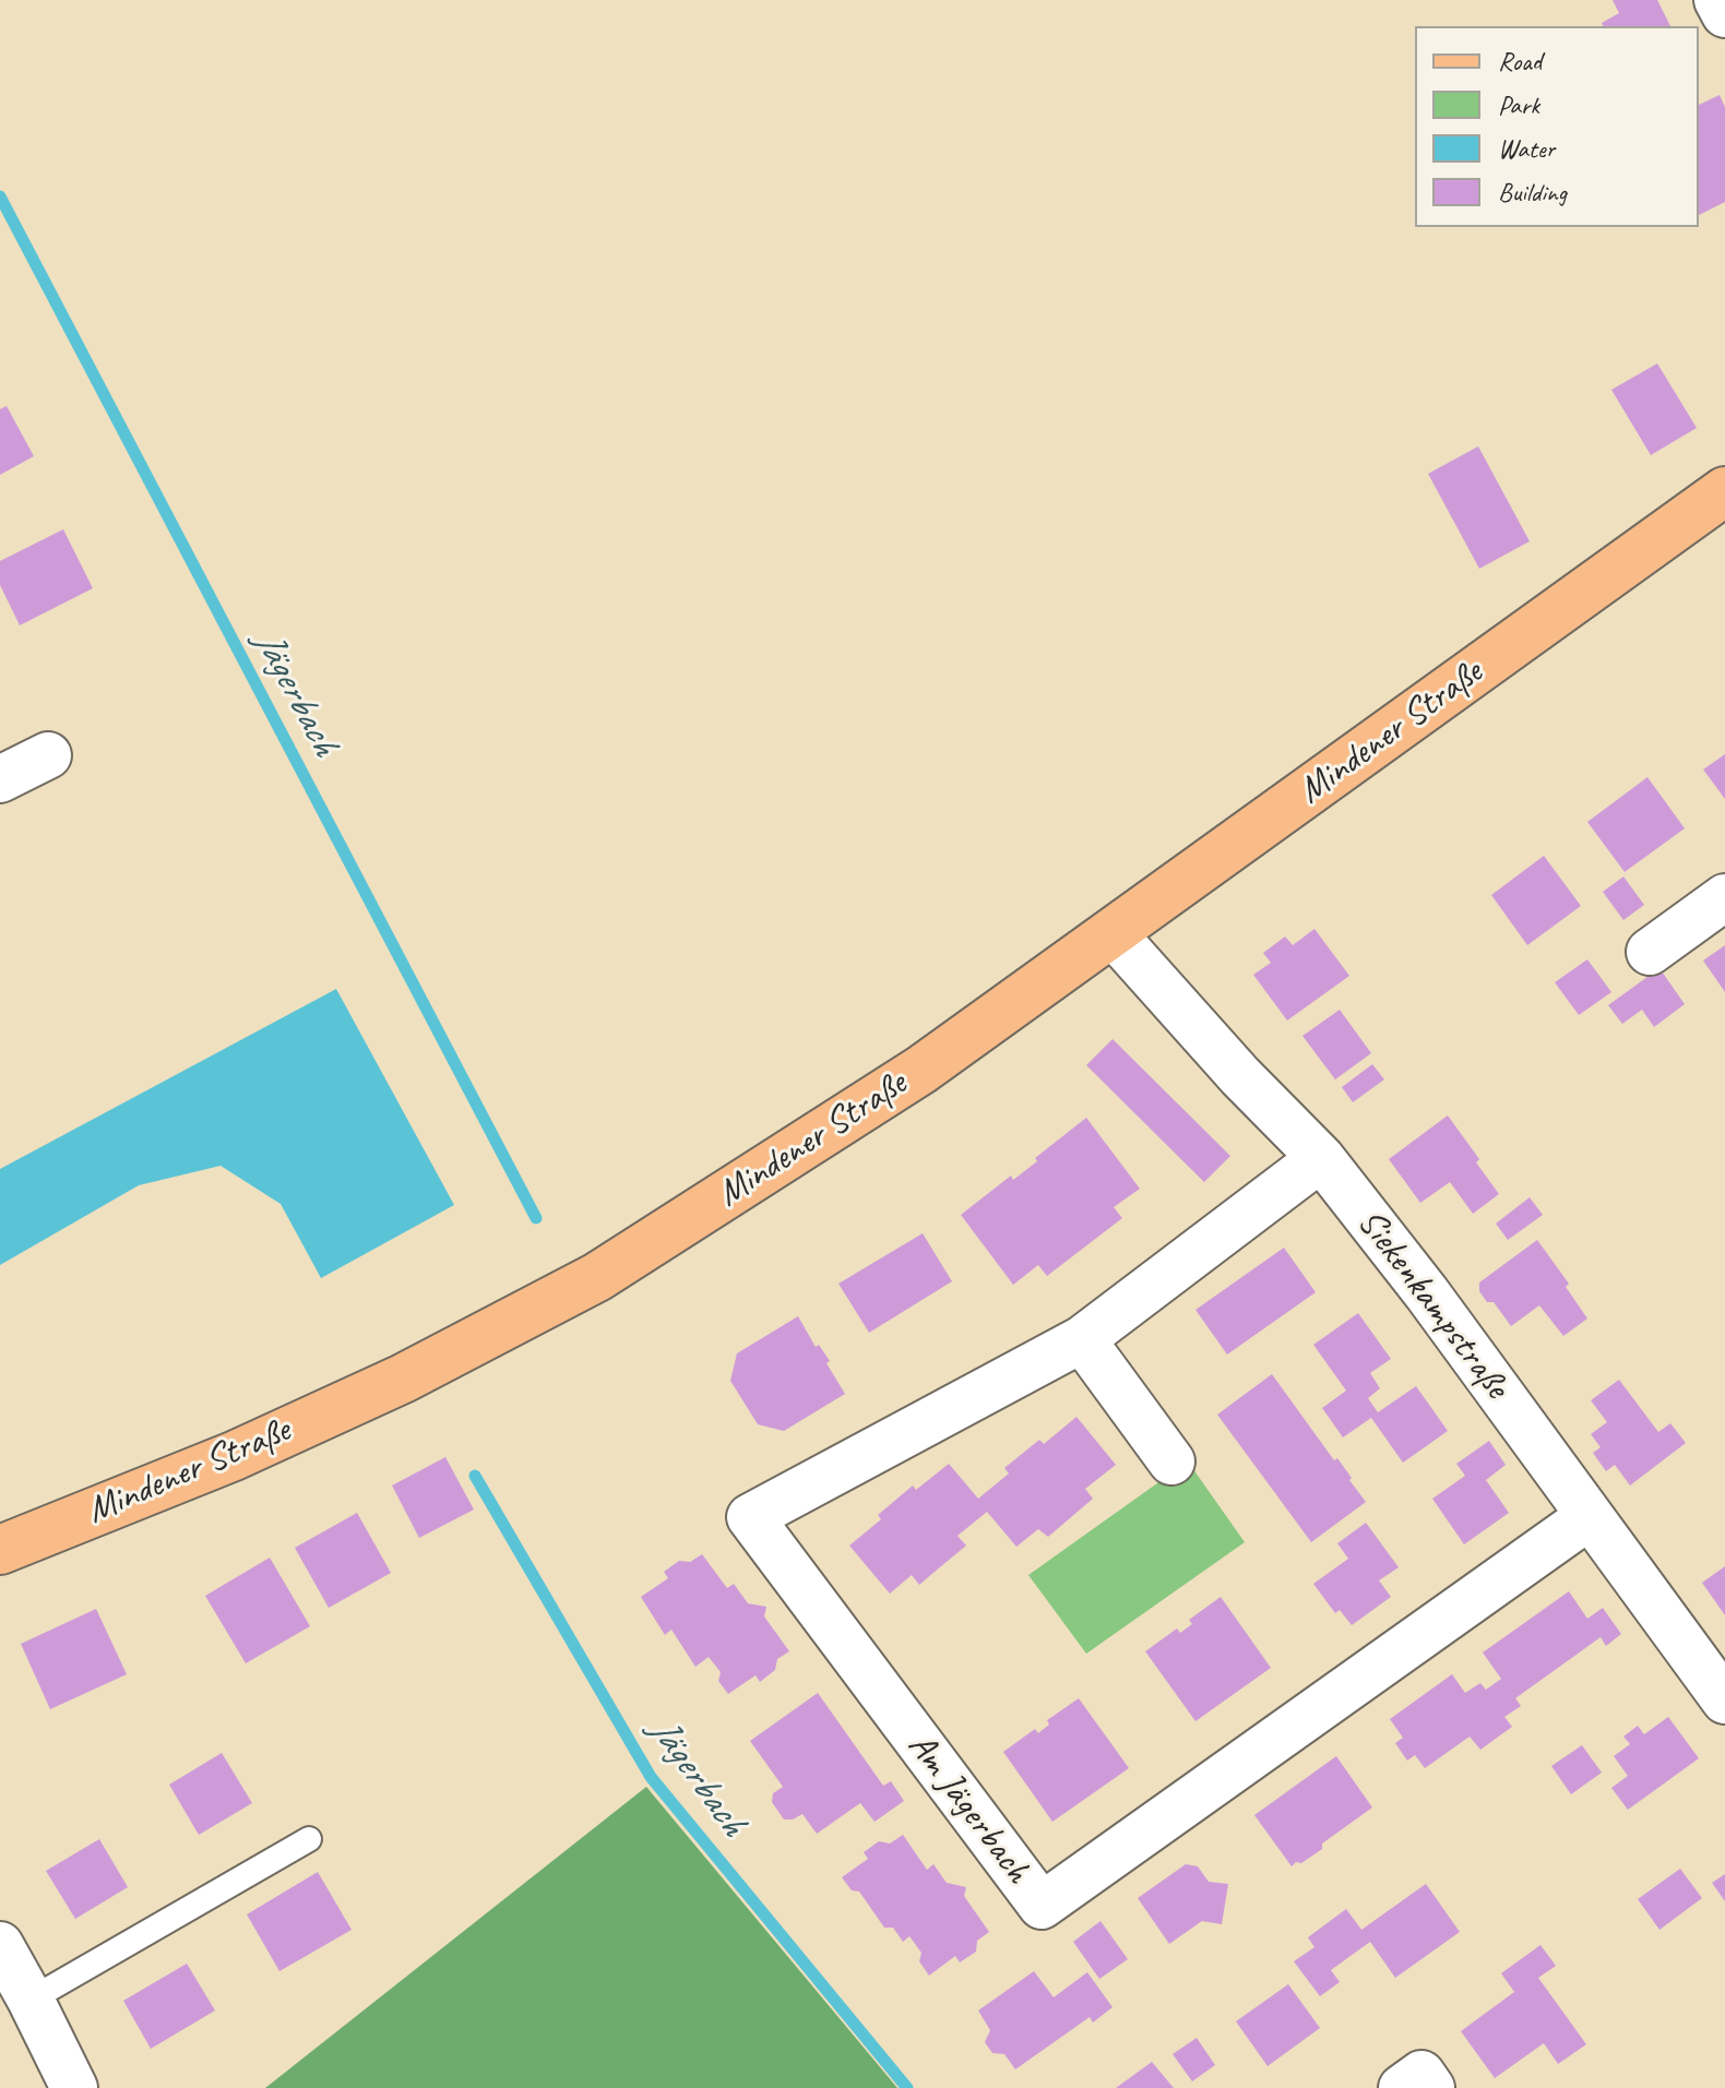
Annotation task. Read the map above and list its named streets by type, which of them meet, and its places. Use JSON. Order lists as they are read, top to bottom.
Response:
{
  "streets": {
    "main road": ["Mindener Straße"],
    "street": ["Siekenkampstraße", "Am Jägerbach"]
  },
  "crossings": [
    ["Mindener Straße", "Siekenkampstraße"],
    ["Siekenkampstraße", "Am Jägerbach"]
  ],
  "water": ["Jägerbach"],
  "legend": [
    "Road",
    "Park",
    "Water",
    "Building"
  ]
}
